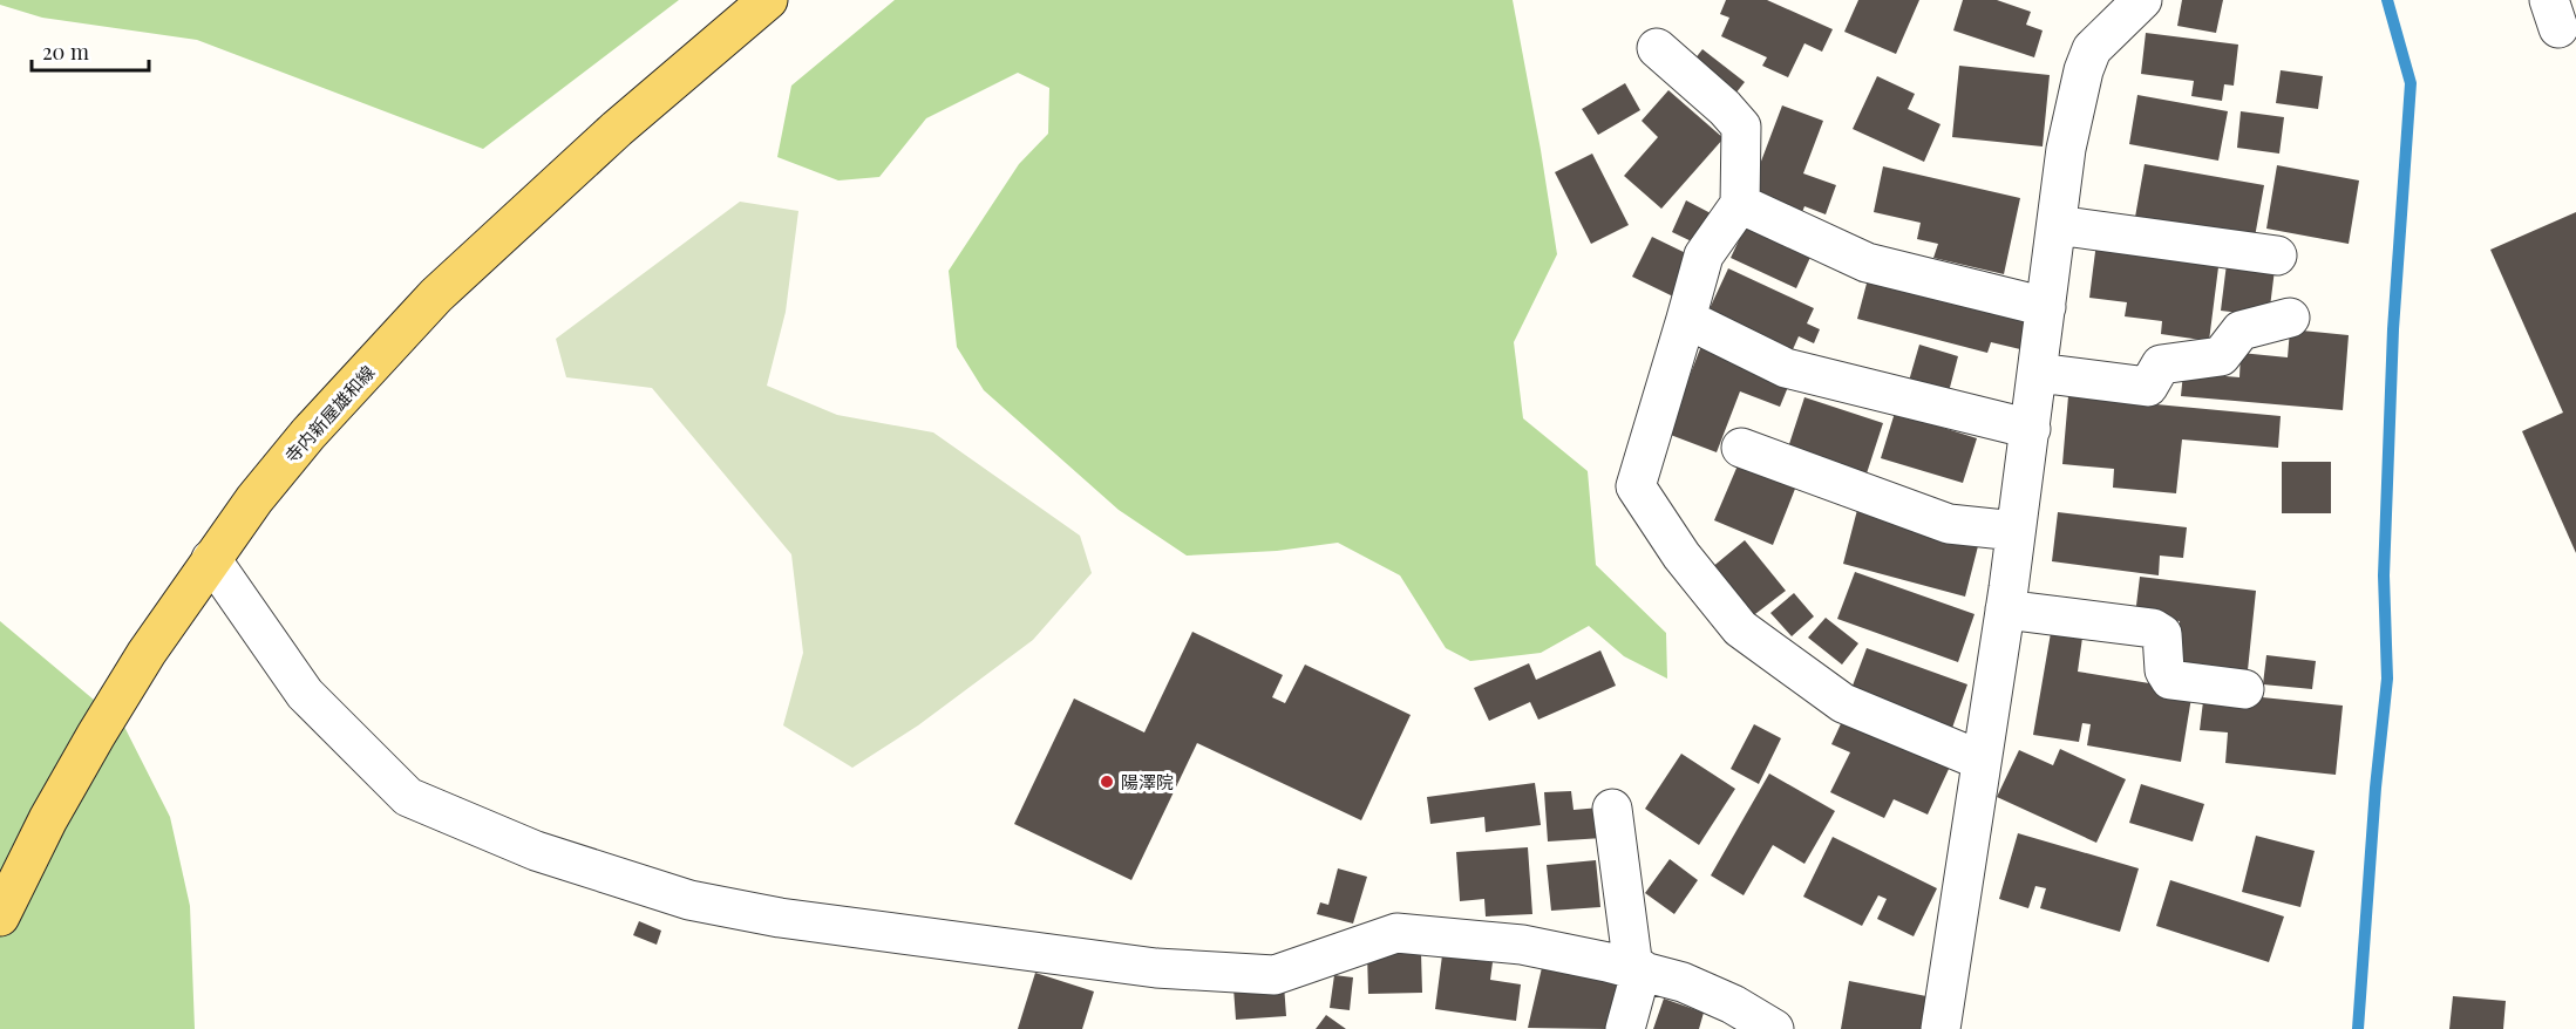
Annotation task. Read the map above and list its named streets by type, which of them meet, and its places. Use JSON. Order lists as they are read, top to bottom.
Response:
{
  "streets": {
    "main road": ["寺内新屋雄和線"]
  },
  "places": ["陽澤院"],
  "scale_bar": "20 m"
}
